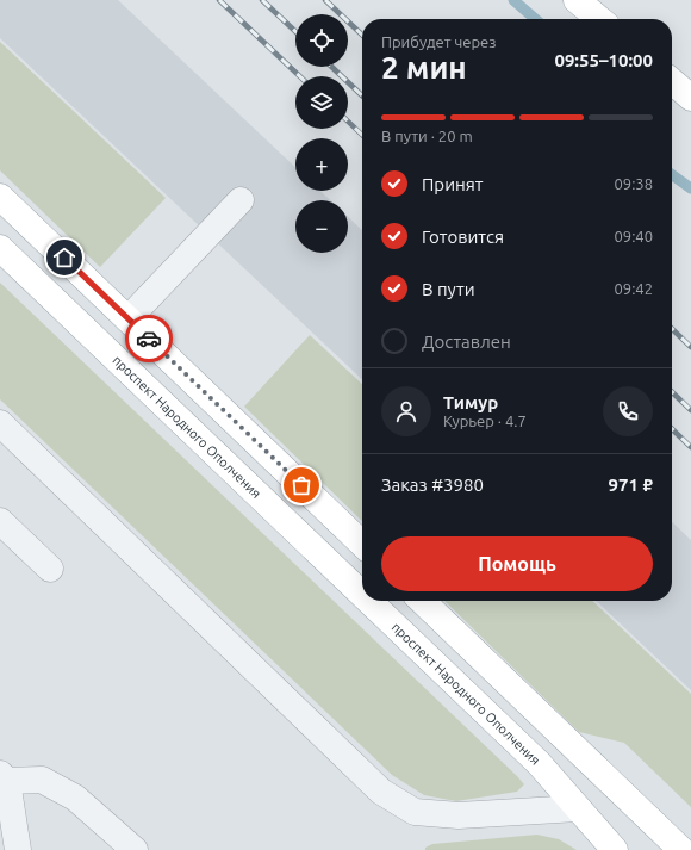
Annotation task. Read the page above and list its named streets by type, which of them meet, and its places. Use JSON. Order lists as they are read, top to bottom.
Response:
{
  "streets": {
    "main road": ["проспект Народного Ополчения"]
  },
  "page": {
    "map_buttons": ["+", "−"],
    "heading": ["2 мин", "Прибудет через", "09:55–10:00"],
    "panel": [
      "Тимур",
      "Курьер · 4.7",
      "Заказ #3980",
      "971 ₽"
    ],
    "bar": "В пути · 20 m",
    "list": [
      ["Принят", "09:38"],
      ["Готовится", "09:40"],
      ["В пути", "09:42"],
      "Доставлен"
    ],
    "buttons": "Помощь"
  }
}
